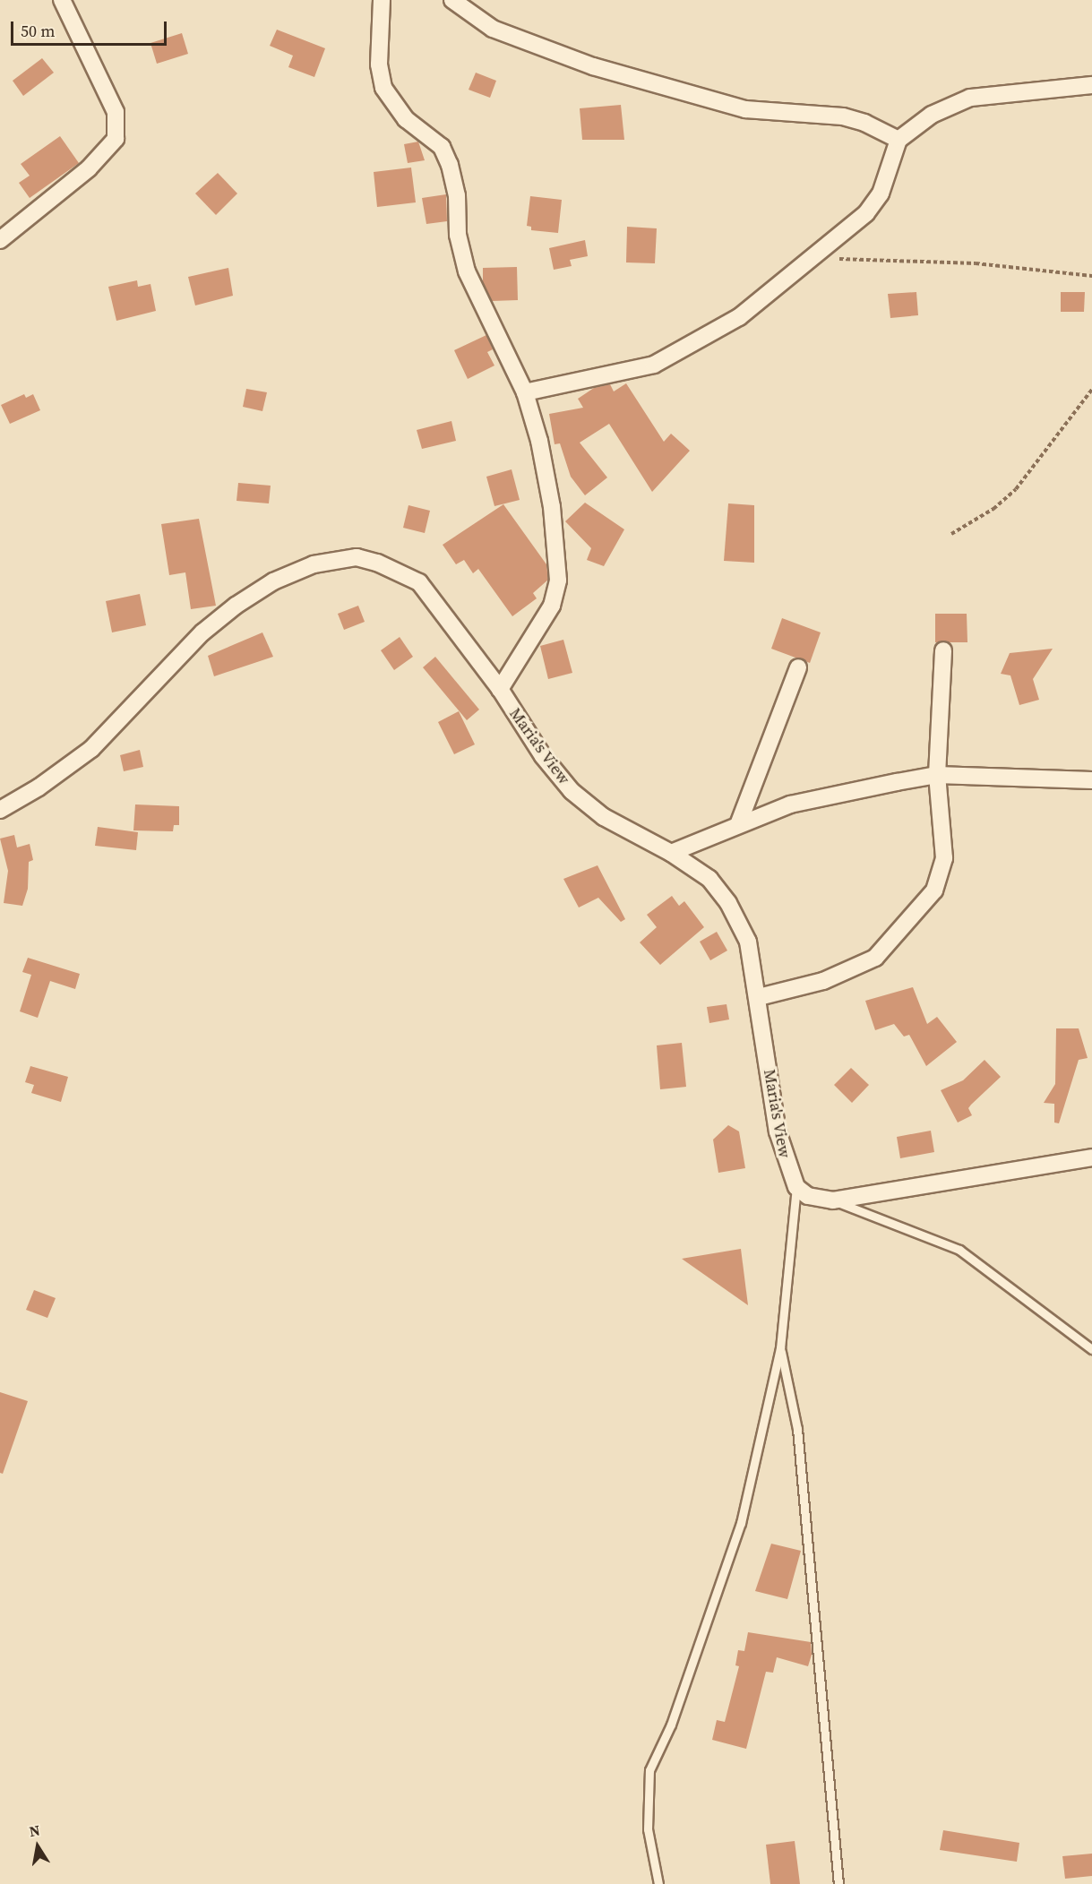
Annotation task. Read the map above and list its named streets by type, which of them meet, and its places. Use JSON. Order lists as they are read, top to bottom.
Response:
{
  "streets": {
    "street": ["Maria's View"]
  },
  "scale_bar": "50 m",
  "north": "top"
}
